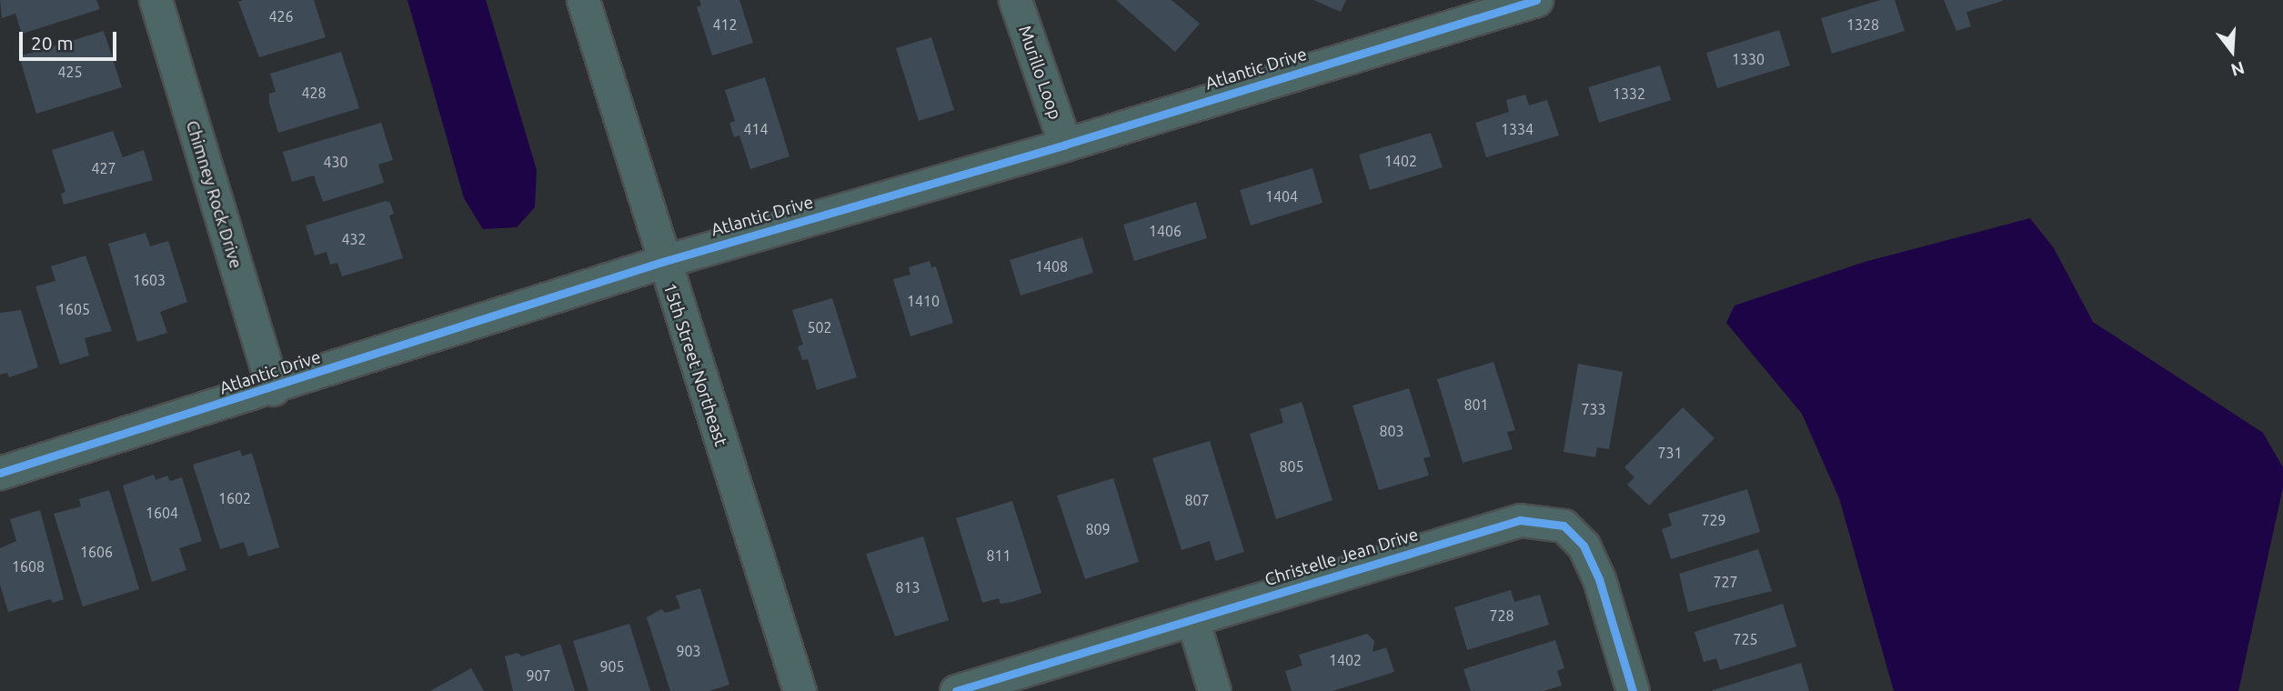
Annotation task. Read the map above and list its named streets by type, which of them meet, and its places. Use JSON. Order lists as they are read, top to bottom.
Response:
{
  "streets": {
    "street": [
      "Atlantic Drive",
      "Murillo Loop",
      "Chimney Rock Drive",
      "15th Street Northeast",
      "Christelle Jean Drive"
    ]
  },
  "crossings": [
    ["Atlantic Drive", "Murillo Loop"],
    ["Atlantic Drive", "Chimney Rock Drive"],
    ["Atlantic Drive", "15th Street Northeast"]
  ],
  "house_numbers": [
    "426",
    "412",
    "1328",
    "1330",
    "425",
    "428",
    "1332",
    "414",
    "1334",
    "1402",
    "430",
    "427",
    "1404",
    "1406",
    "432",
    "1408",
    "1603",
    "1410",
    "1605",
    "502",
    "801",
    "733",
    "803",
    "731",
    "805",
    "1602",
    "807",
    "1604",
    "729",
    "809",
    "1606",
    "811",
    "1608",
    "727",
    "813",
    "728",
    "725",
    "903",
    "1402",
    "905",
    "907"
  ],
  "scale_bar": "20 m",
  "north": "bottom"
}
